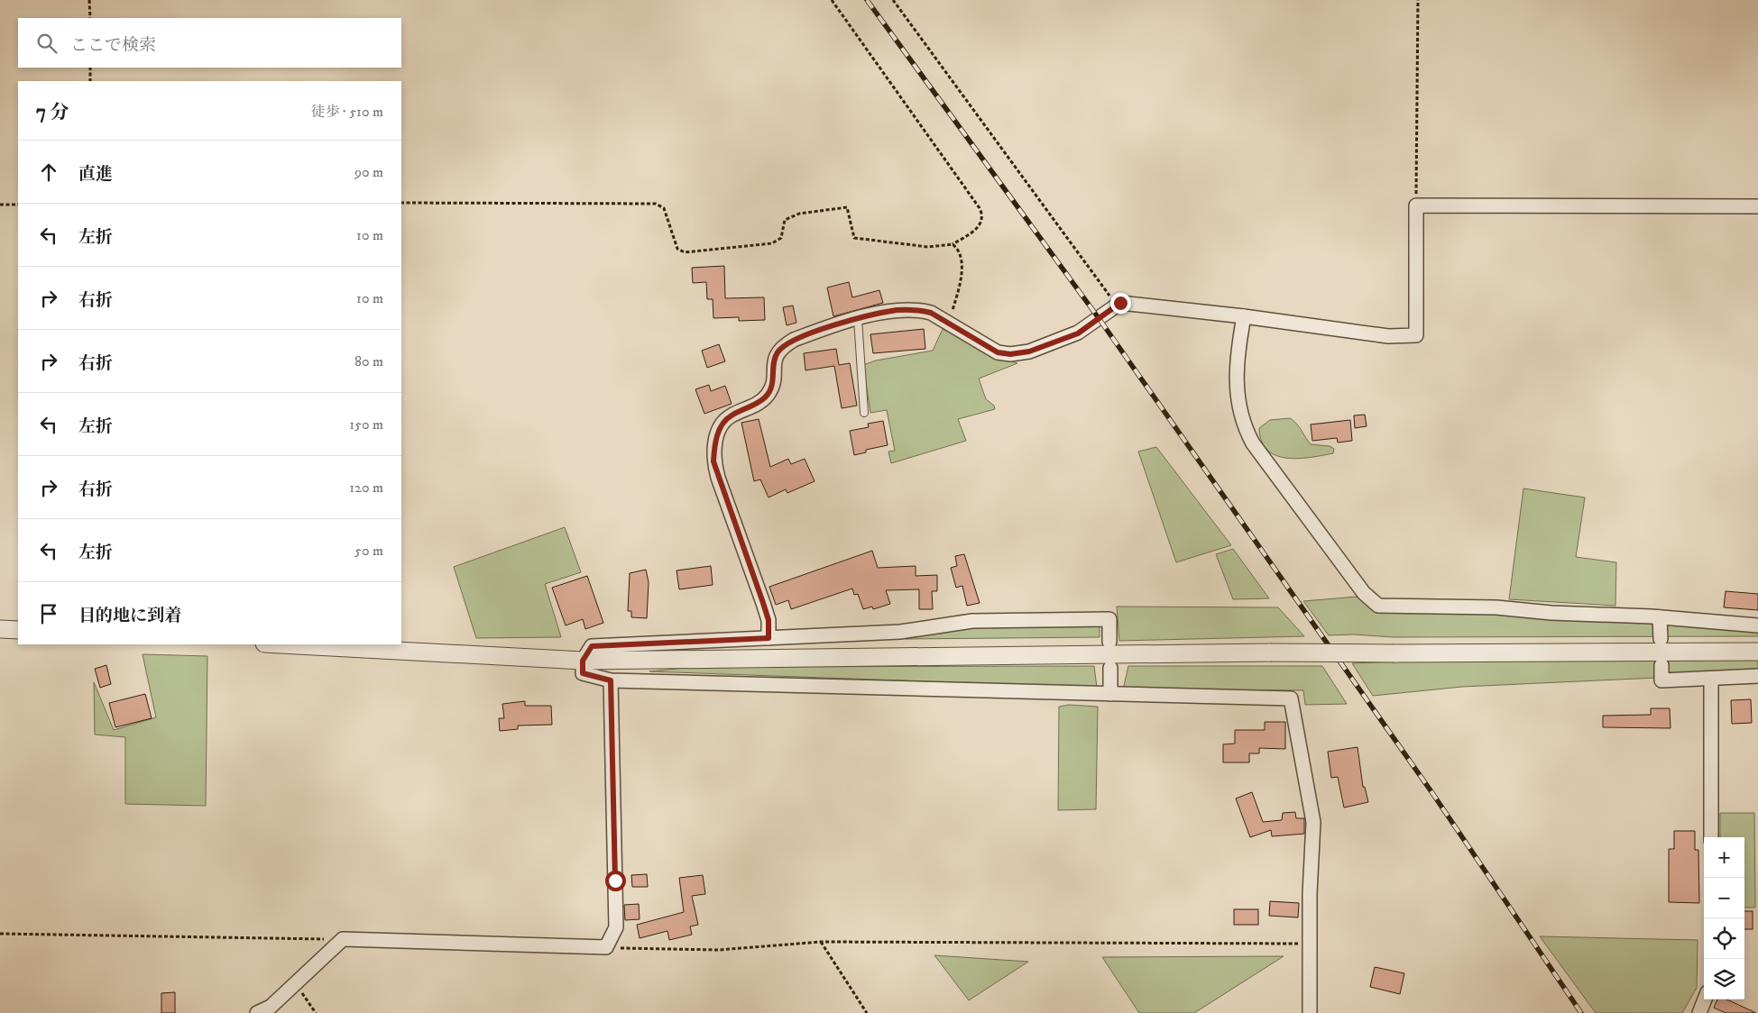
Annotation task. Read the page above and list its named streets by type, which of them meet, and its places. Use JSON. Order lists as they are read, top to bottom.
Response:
{
  "page": {
    "search": "ここで検索",
    "heading": ["7 分", "徒歩 · 510 m"],
    "list": [
      ["直進", "90 m"],
      ["左折", "10 m"],
      ["右折", "10 m"],
      ["右折", "80 m"],
      ["左折", "150 m"],
      ["右折", "120 m"],
      ["左折", "50 m"],
      "目的地に到着"
    ],
    "map_buttons": ["+", "−"]
  }
}
